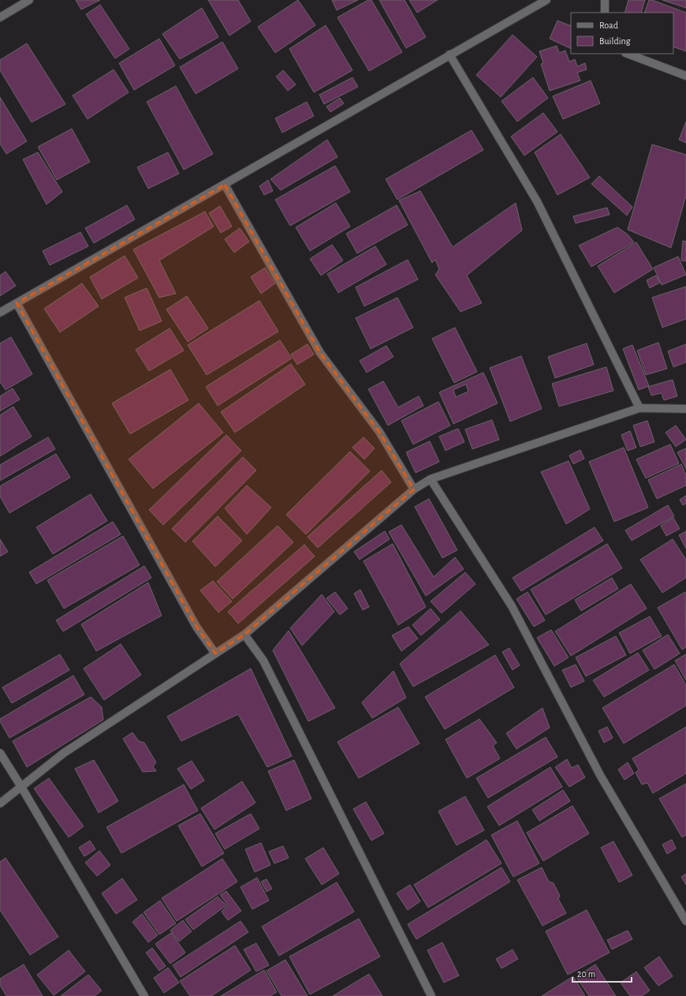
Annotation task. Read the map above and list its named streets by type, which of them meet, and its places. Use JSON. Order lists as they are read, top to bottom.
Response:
{
  "legend": ["Road", "Building"],
  "scale_bar": "20 m"
}
